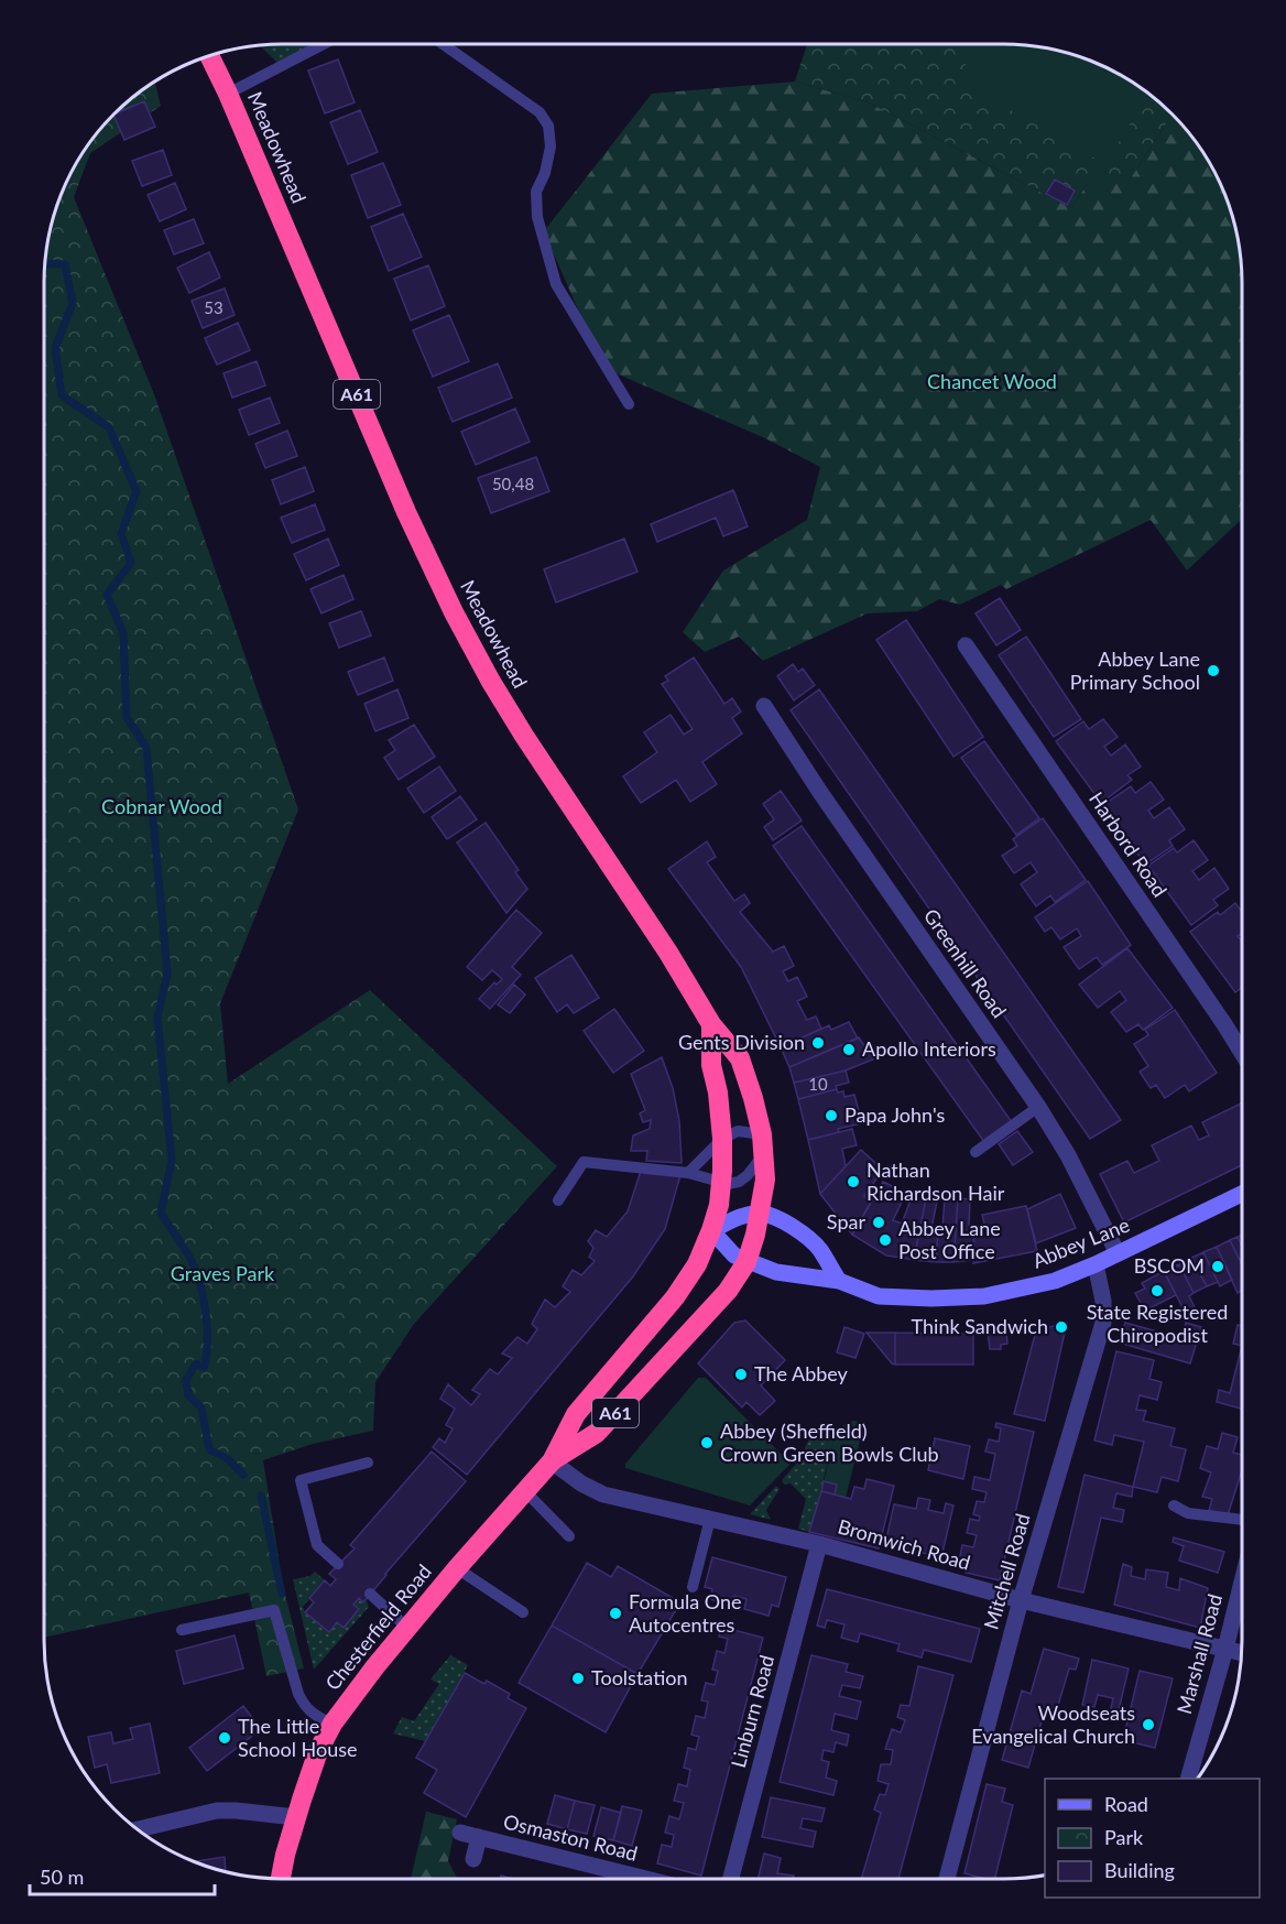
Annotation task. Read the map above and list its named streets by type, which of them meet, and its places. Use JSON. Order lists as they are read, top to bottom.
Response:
{
  "streets": {
    "highway": ["Meadowhead", "A61", "Chesterfield Road"],
    "main road": ["Abbey Lane"],
    "street": [
      "Harbord Road",
      "Greenhill Road",
      "Bromwich Road",
      "Mitchell Road",
      "Marshall Road",
      "Linburn Road",
      "Osmaston Road"
    ]
  },
  "crossings": [
    ["Meadowhead", "A61"],
    ["A61", "Abbey Lane"],
    ["A61", "Chesterfield Road"],
    ["Greenhill Road", "Abbey Lane"],
    ["Abbey Lane", "Mitchell Road"],
    ["Abbey Lane", "Chesterfield Road"],
    ["Bromwich Road", "Mitchell Road"],
    ["Bromwich Road", "Chesterfield Road"],
    ["Bromwich Road", "Marshall Road"],
    ["Bromwich Road", "Linburn Road"]
  ],
  "parks": ["Chancet Wood", "Cobnar Wood", "Graves Park"],
  "places": [
    "Abbey Lane Primary School",
    "Gents Division",
    "Apollo Interiors",
    "Papa John's",
    "Nathan Richardson Hair",
    "Spar",
    "Abbey Lane Post Office",
    "BSCOM",
    "State Registered Chiropodist",
    "Think Sandwich",
    "The Abbey",
    "Abbey (Sheffield) Crown Green Bowls Club",
    "Formula One Autocentres",
    "Toolstation",
    "Woodseats Evangelical Church",
    "The Little School House"
  ],
  "house_numbers": ["53", "50,48", "10"],
  "legend": ["Road", "Park", "Building"],
  "scale_bar": "50 m"
}
